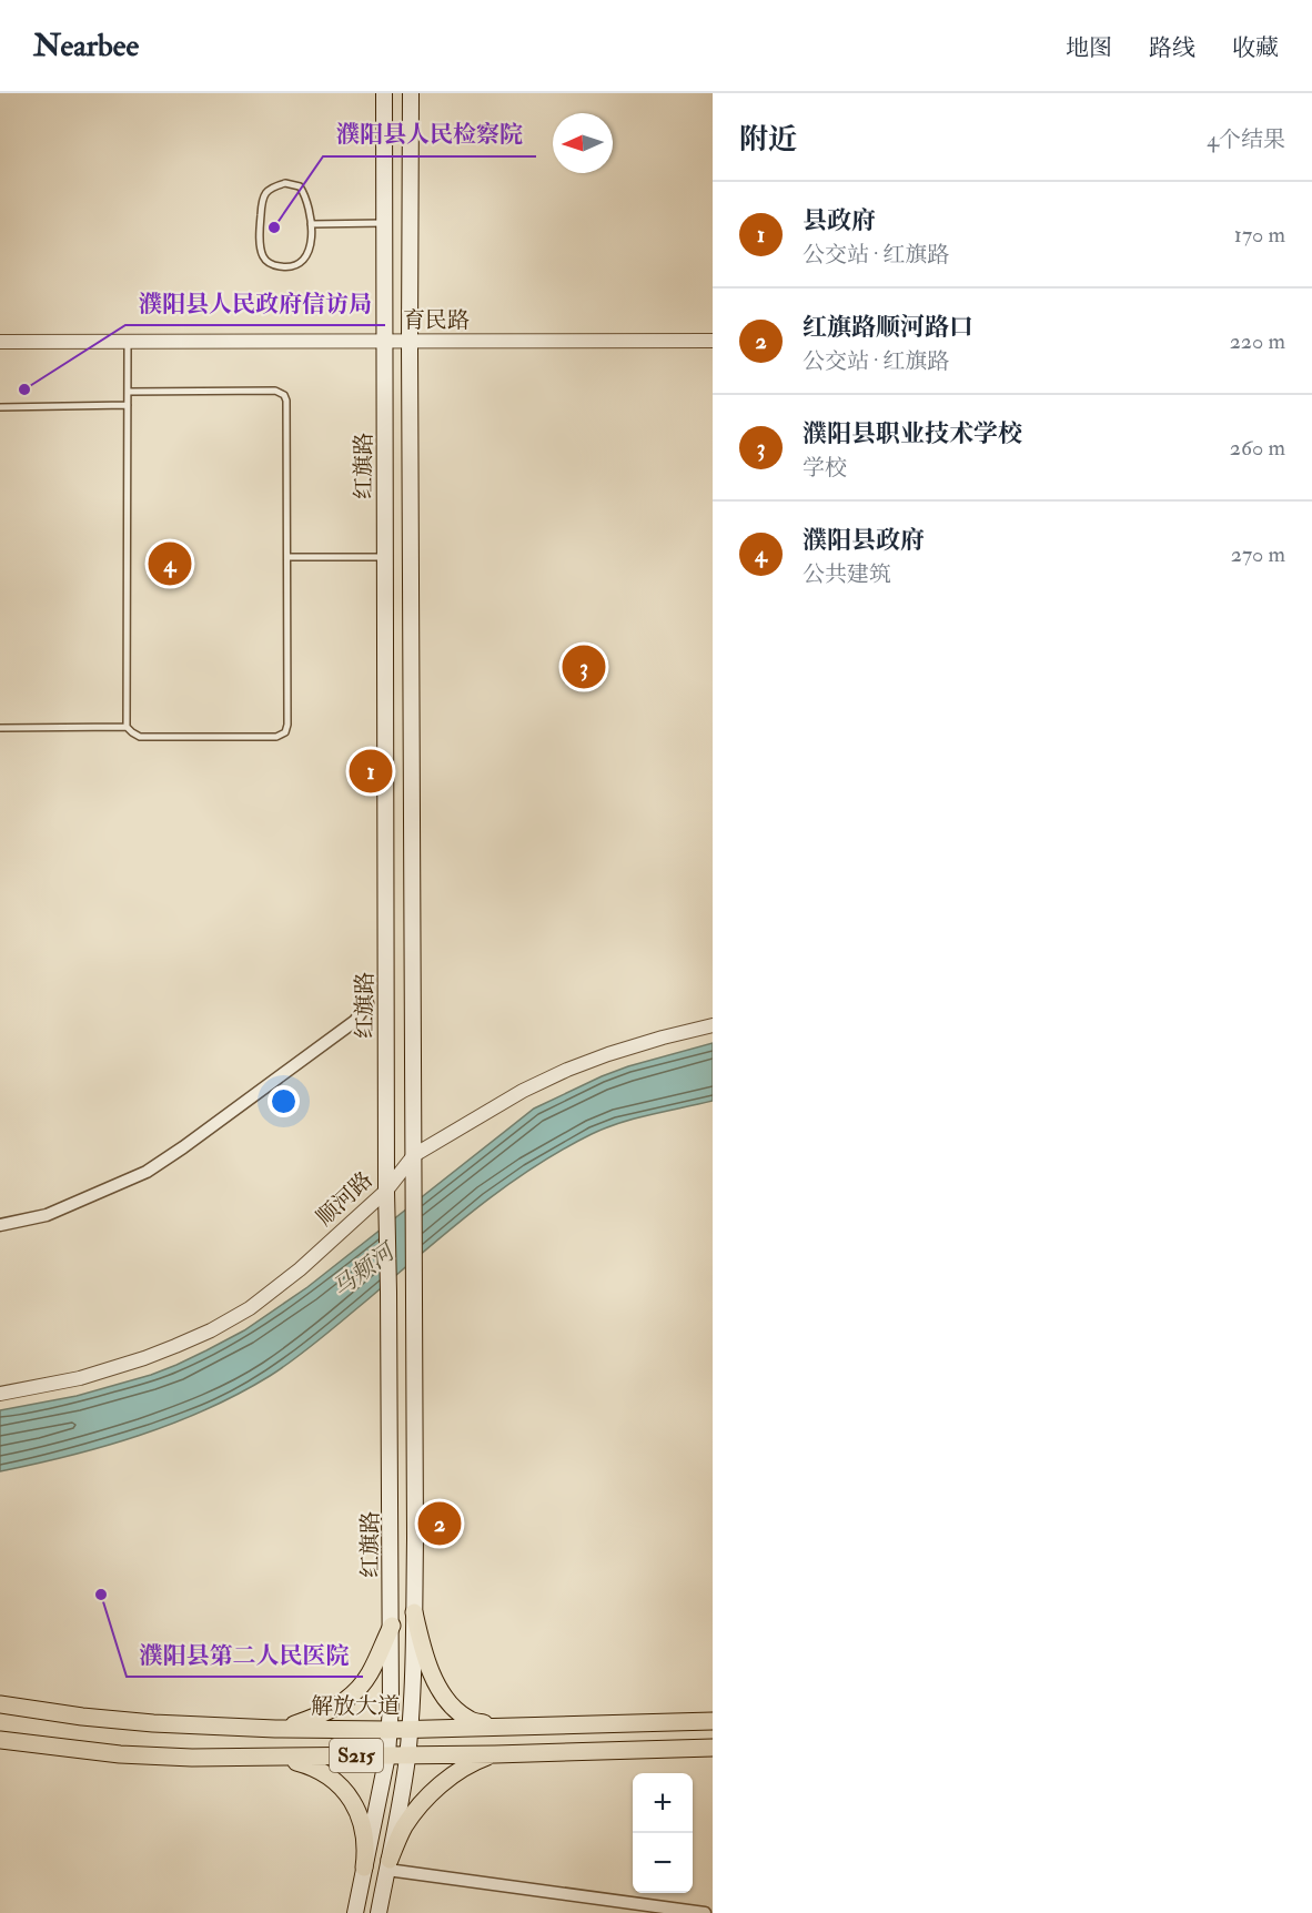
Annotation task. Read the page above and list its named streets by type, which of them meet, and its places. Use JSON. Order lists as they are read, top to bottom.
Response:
{
  "streets": {
    "main road": ["红旗路", "解放大道", "S215"],
    "street": ["育民路", "顺河路"]
  },
  "crossings": [
    ["育民路", "红旗路"],
    ["红旗路", "顺河路"],
    ["红旗路", "解放大道"],
    ["红旗路", "S215"]
  ],
  "water": ["马颊河"],
  "places": ["濮阳县人民检察院", "濮阳县人民政府信访局", "濮阳县第二人民医院"],
  "north": "left",
  "page": {
    "header": "Nearbee",
    "nav": ["地图", "路线", "收藏"],
    "heading": ["附近", "4个结果"],
    "list": [
      {
        "mark": "1",
        "name": "县政府",
        "note": "公交站 · 红旗路",
        "value": "170 m"
      },
      {
        "mark": "2",
        "name": "红旗路顺河路口",
        "note": "公交站 · 红旗路",
        "value": "220 m"
      },
      {
        "mark": "3",
        "name": "濮阳县职业技术学校",
        "note": "学校",
        "value": "260 m"
      },
      {
        "mark": "4",
        "name": "濮阳县政府",
        "note": "公共建筑",
        "value": "270 m"
      }
    ],
    "pins": [
      "4",
      "3",
      "1",
      "2"
    ],
    "map_buttons": ["+", "−"]
  }
}
